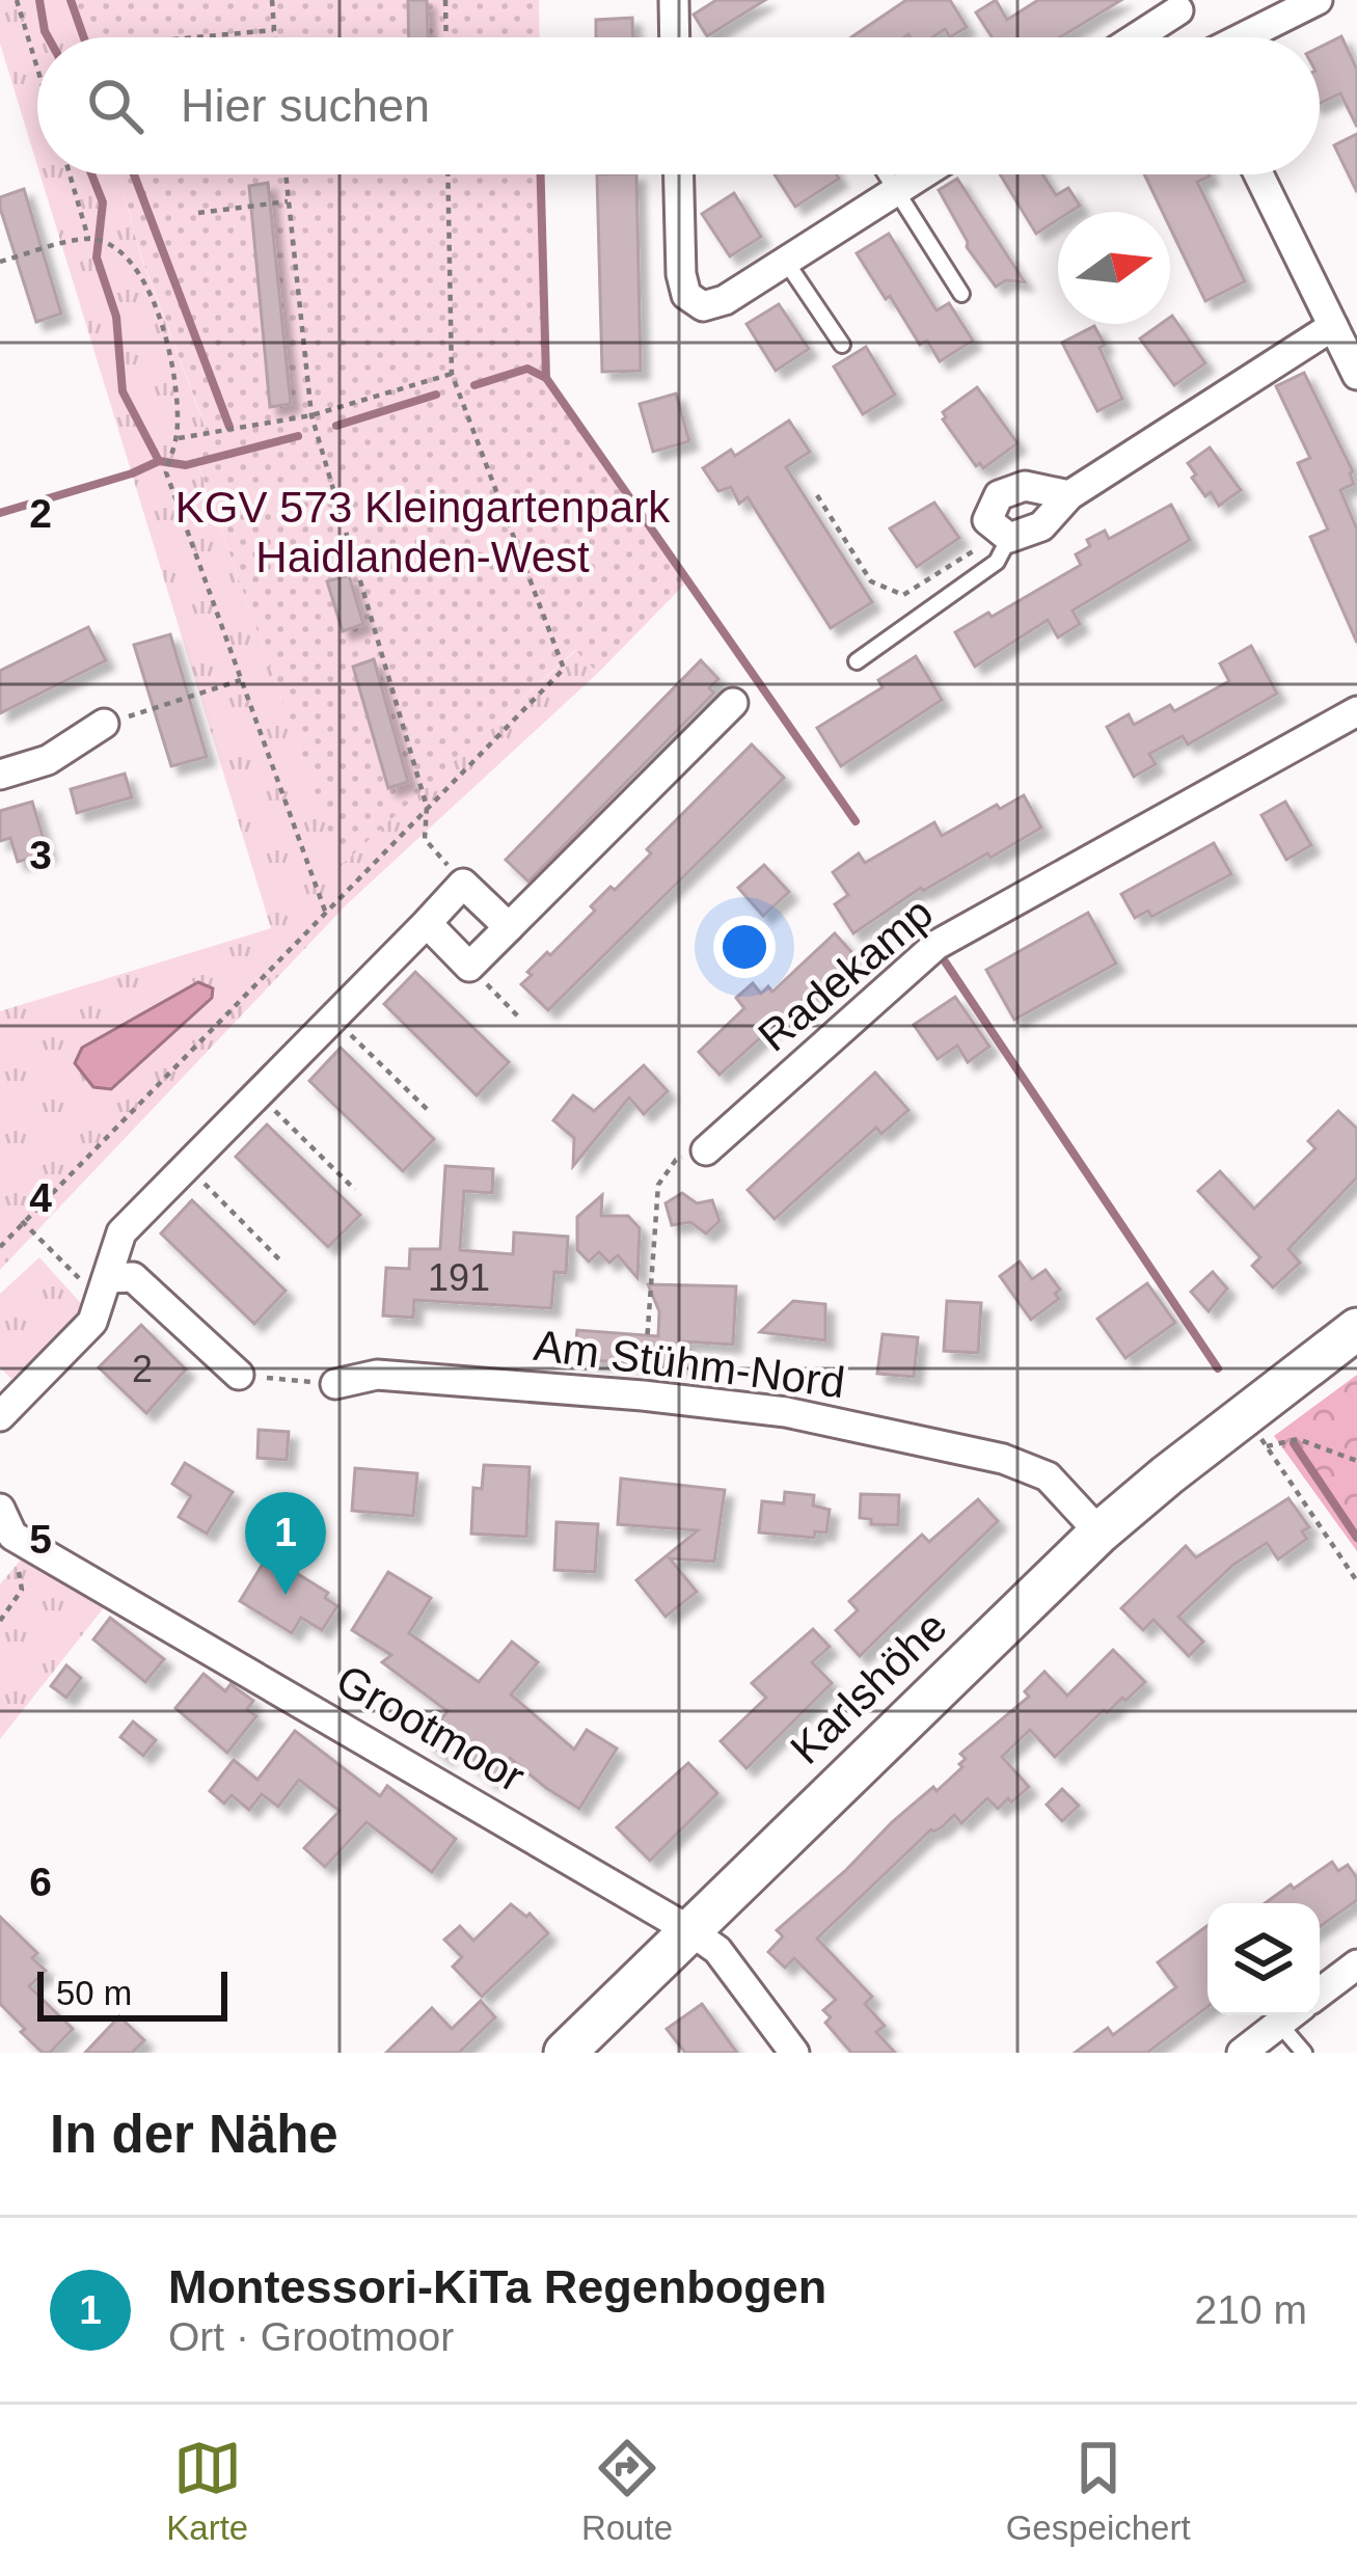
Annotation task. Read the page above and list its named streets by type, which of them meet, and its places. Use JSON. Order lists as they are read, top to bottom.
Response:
{
  "streets": {
    "main road": ["Karlshöhe"],
    "street": ["Radekamp", "Am Stühm-Nord", "Grootmoor"]
  },
  "crossings": [
    ["Am Stühm-Nord", "Karlshöhe"],
    ["Karlshöhe", "Grootmoor"]
  ],
  "parks": ["KGV 573 Kleingartenpark Haidlanden-West"],
  "house_numbers": ["191", "2"],
  "scale_bar": "50 m",
  "north": "right",
  "page": {
    "search": "Hier suchen",
    "pins": "1",
    "scale": "50 m",
    "heading": "In der Nähe",
    "list": [
      {
        "mark": "1",
        "name": "Montessori-KiTa Regenbogen",
        "note": "Ort · Grootmoor",
        "value": "210 m"
      }
    ],
    "nav": ["Karte", "Route", "Gespeichert"]
  },
  "grid": {
    "rows": [
      "2",
      "3",
      "4",
      "5",
      "6"
    ]
  }
}
